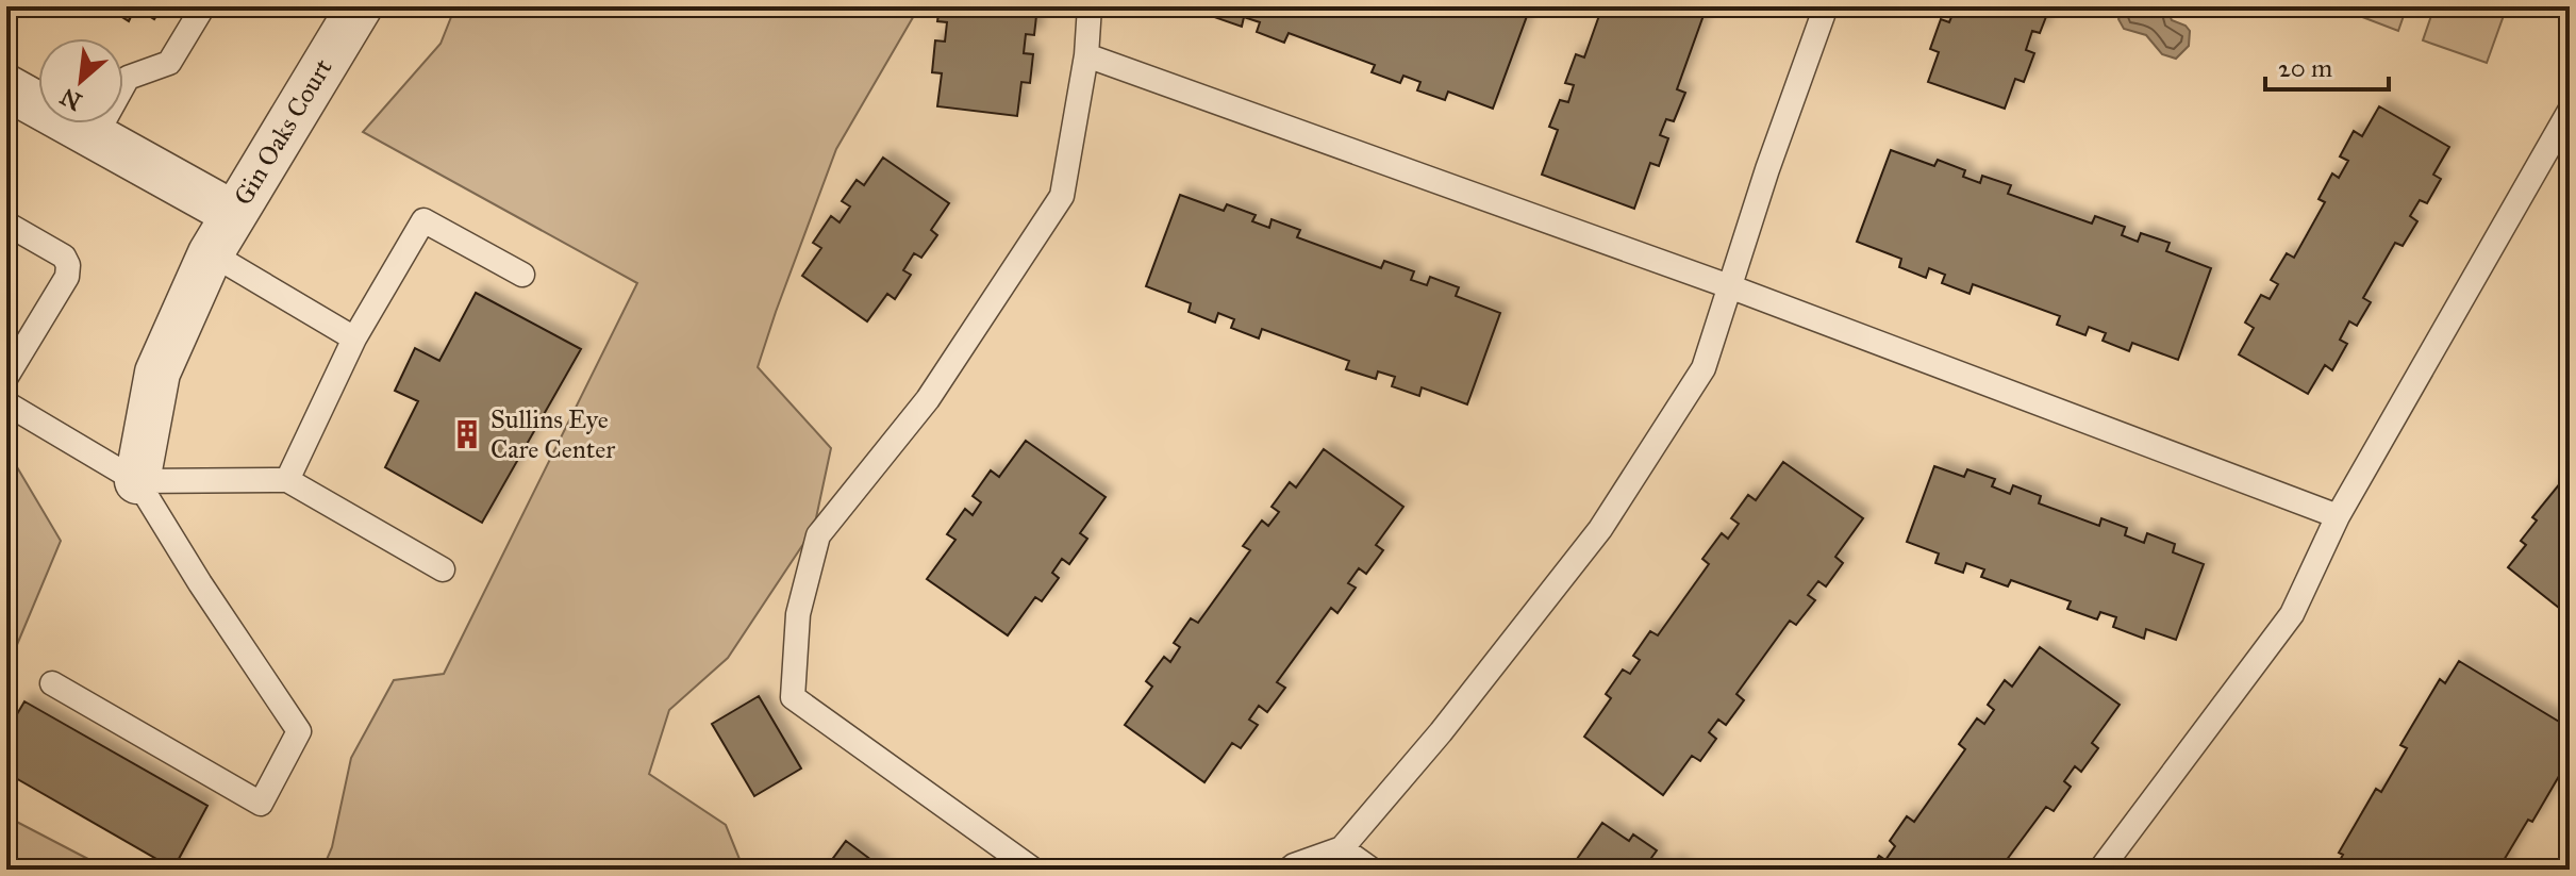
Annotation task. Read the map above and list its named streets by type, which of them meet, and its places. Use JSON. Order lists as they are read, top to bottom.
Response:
{
  "streets": {
    "street": ["Gin Oaks Court"]
  },
  "places": {
    "building": ["Sullins Eye Care Center"]
  },
  "scale_bar": "20 m",
  "north": "bottom left"
}
